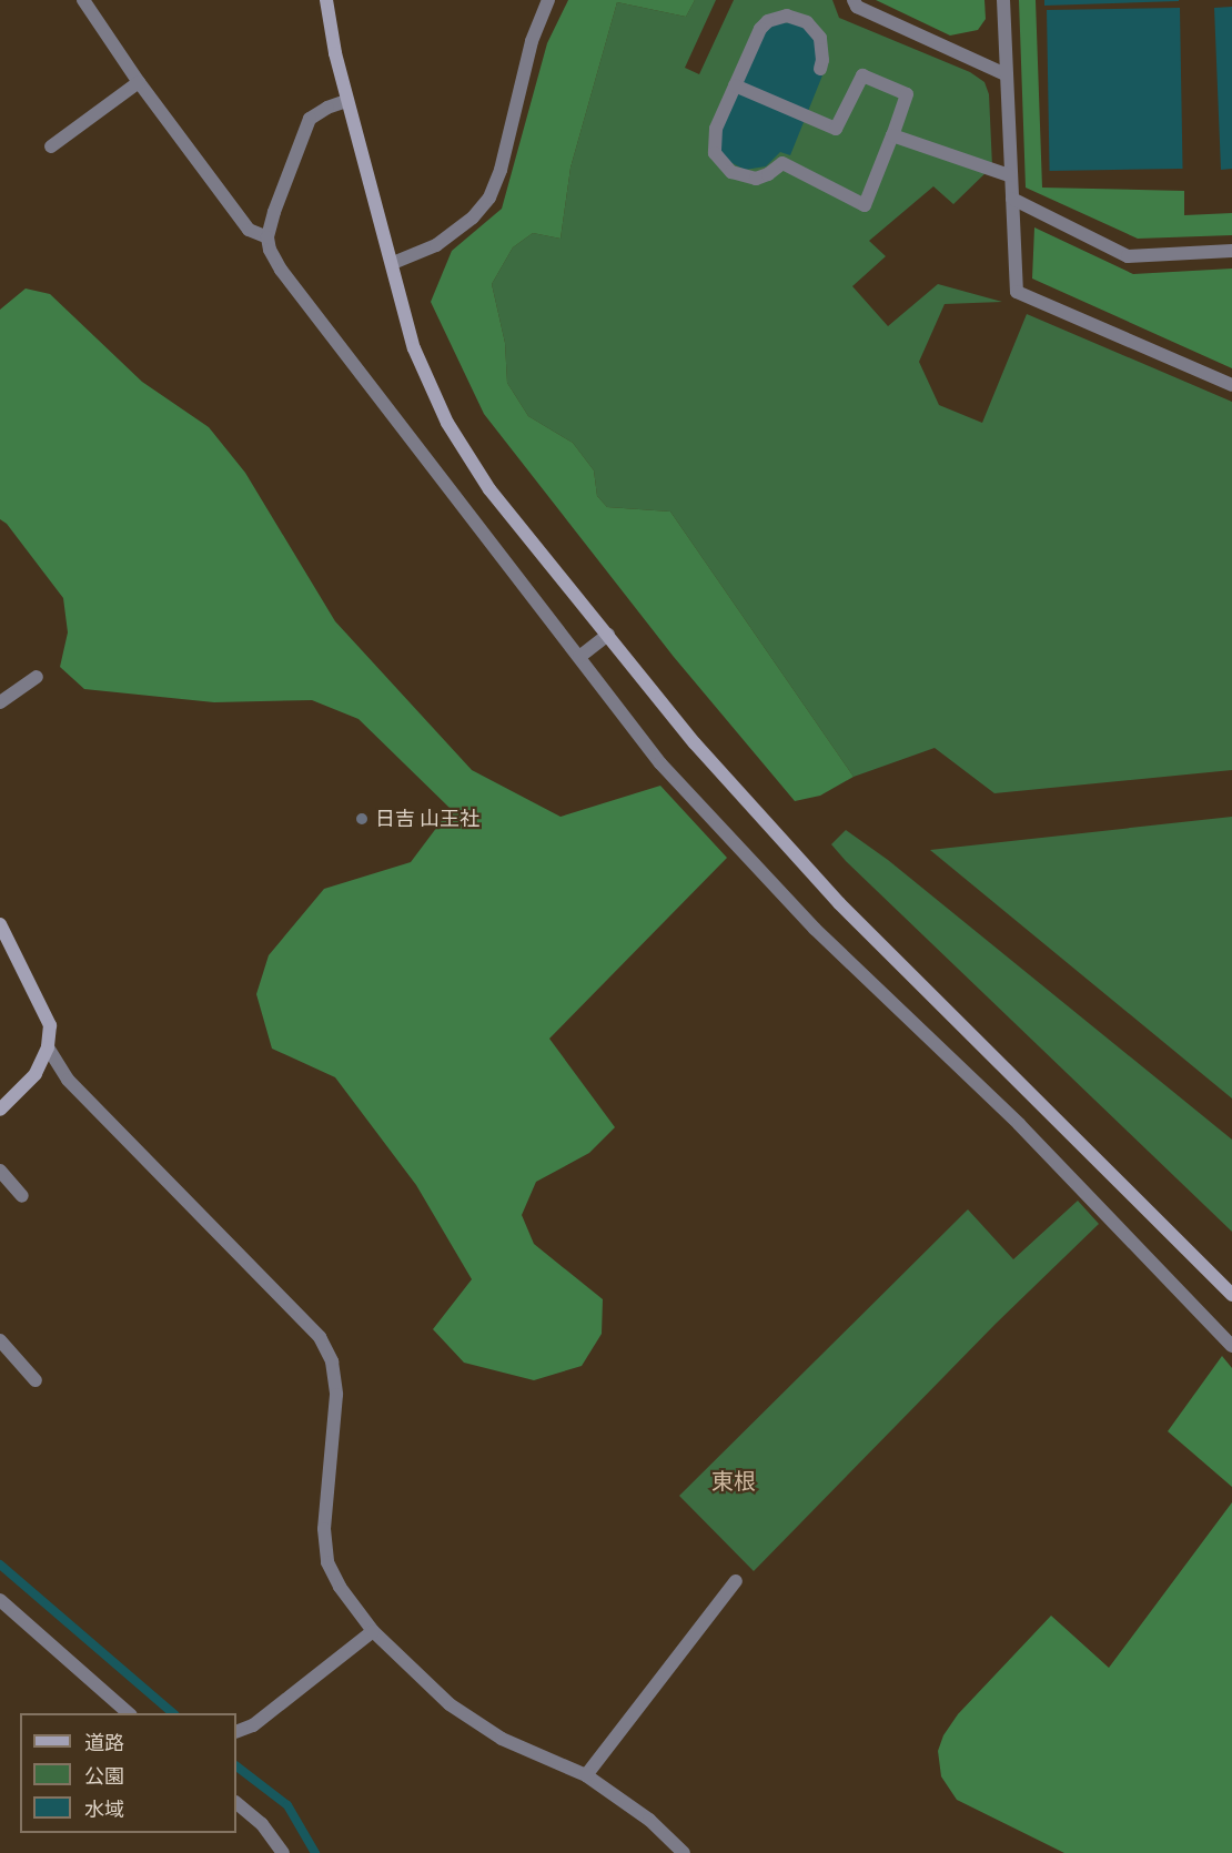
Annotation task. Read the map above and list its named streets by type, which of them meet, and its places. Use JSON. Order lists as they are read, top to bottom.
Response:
{
  "districts": ["東根"],
  "places": ["日吉 山王社"],
  "legend": ["道路", "公園", "水域"]
}
